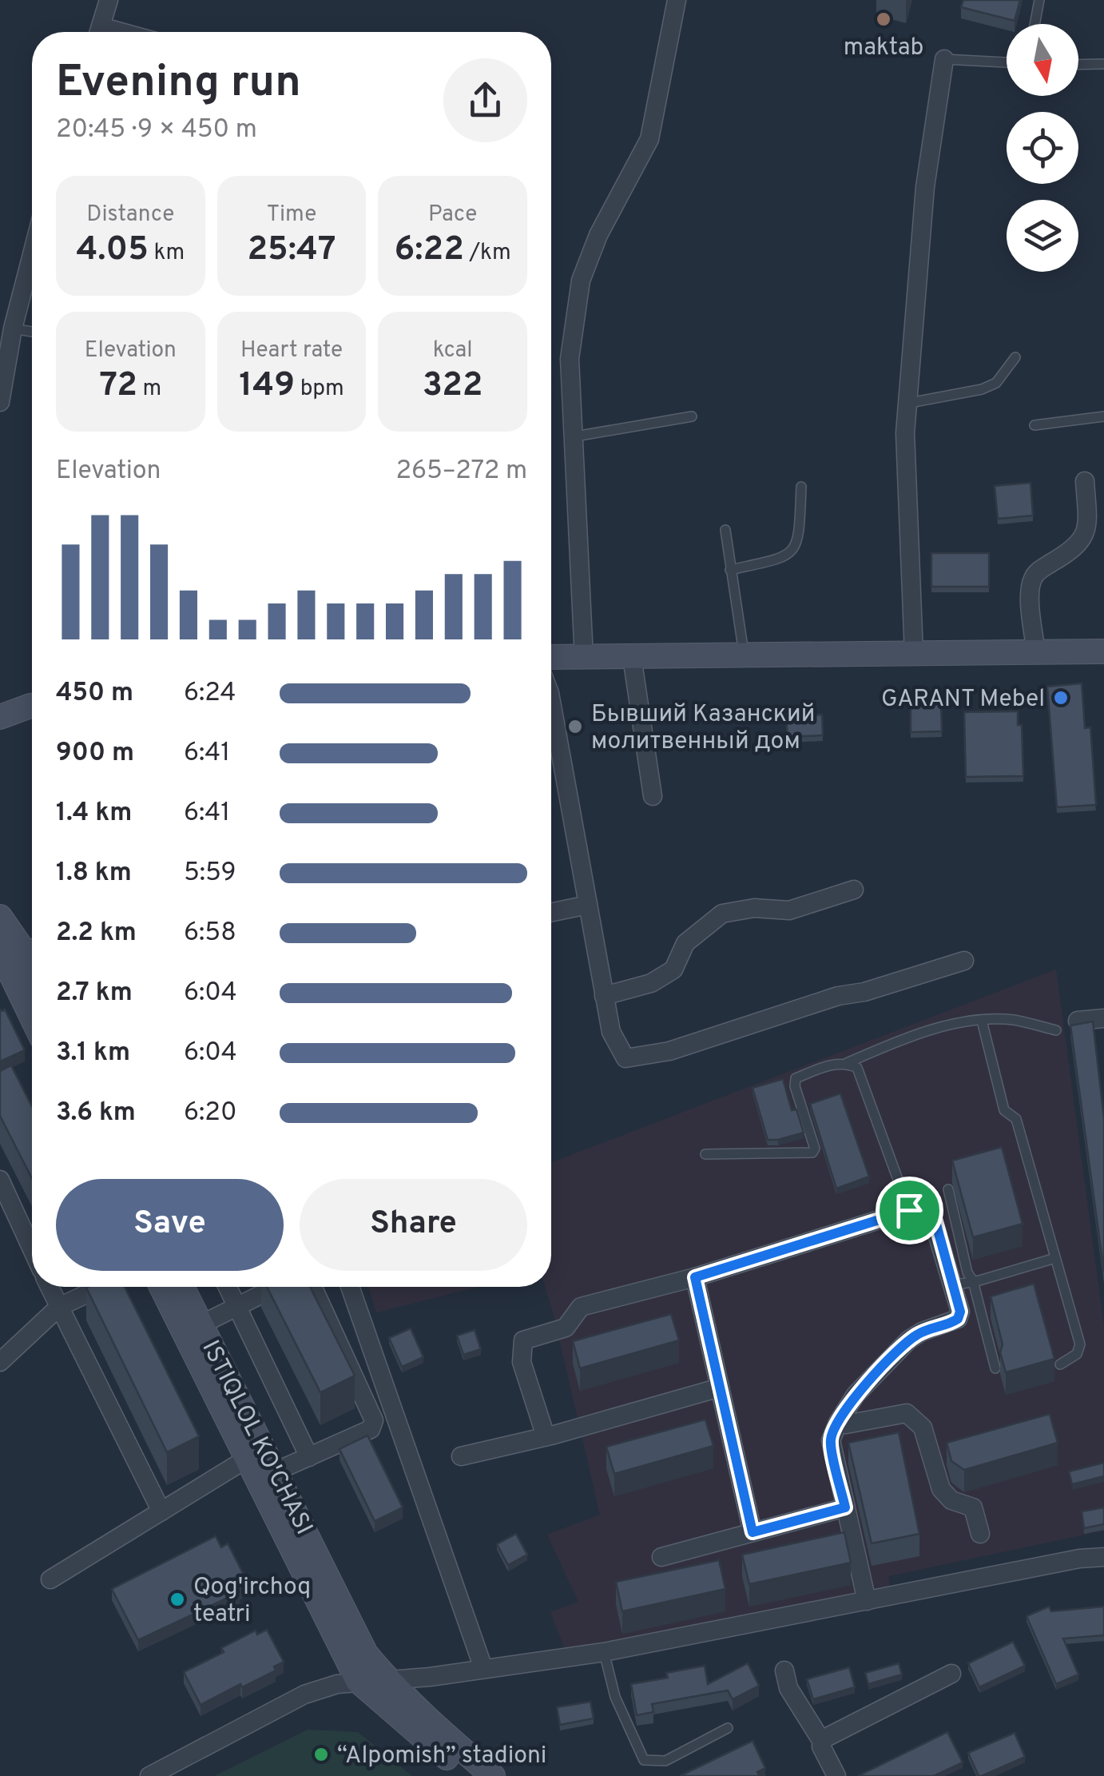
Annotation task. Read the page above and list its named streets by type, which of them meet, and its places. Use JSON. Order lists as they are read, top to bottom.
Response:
{
  "streets": {
    "main road": ["ISTIQLOL KO'CHASI"]
  },
  "places": [
    "maktab",
    "GARANT Mebel",
    "Бывший Казанский молитвенный дом",
    "Qog'irchoq teatri",
    "“Alpomish” stadioni"
  ],
  "north": "bottom",
  "page": {
    "heading": ["Evening run", "20:45 · 9 × 450 m"],
    "stats": [
      ["Distance", "4.05 km"],
      ["Time", "25:47"],
      ["Pace", "6:22 /km"],
      ["Elevation", "72 m"],
      ["Heart rate", "149 bpm"],
      ["kcal", "322"]
    ],
    "chart": ["Elevation", "265–272 m"],
    "list": [
      {
        "name": "450 m",
        "note": "6:24"
      },
      {
        "name": "900 m",
        "note": "6:41"
      },
      {
        "name": "1.4 km",
        "note": "6:41"
      },
      {
        "name": "1.8 km",
        "note": "5:59"
      },
      {
        "name": "2.2 km",
        "note": "6:58"
      },
      {
        "name": "2.7 km",
        "note": "6:04"
      },
      {
        "name": "3.1 km",
        "note": "6:04"
      },
      {
        "name": "3.6 km",
        "note": "6:20"
      }
    ],
    "buttons": ["Save", "Share"]
  }
}
